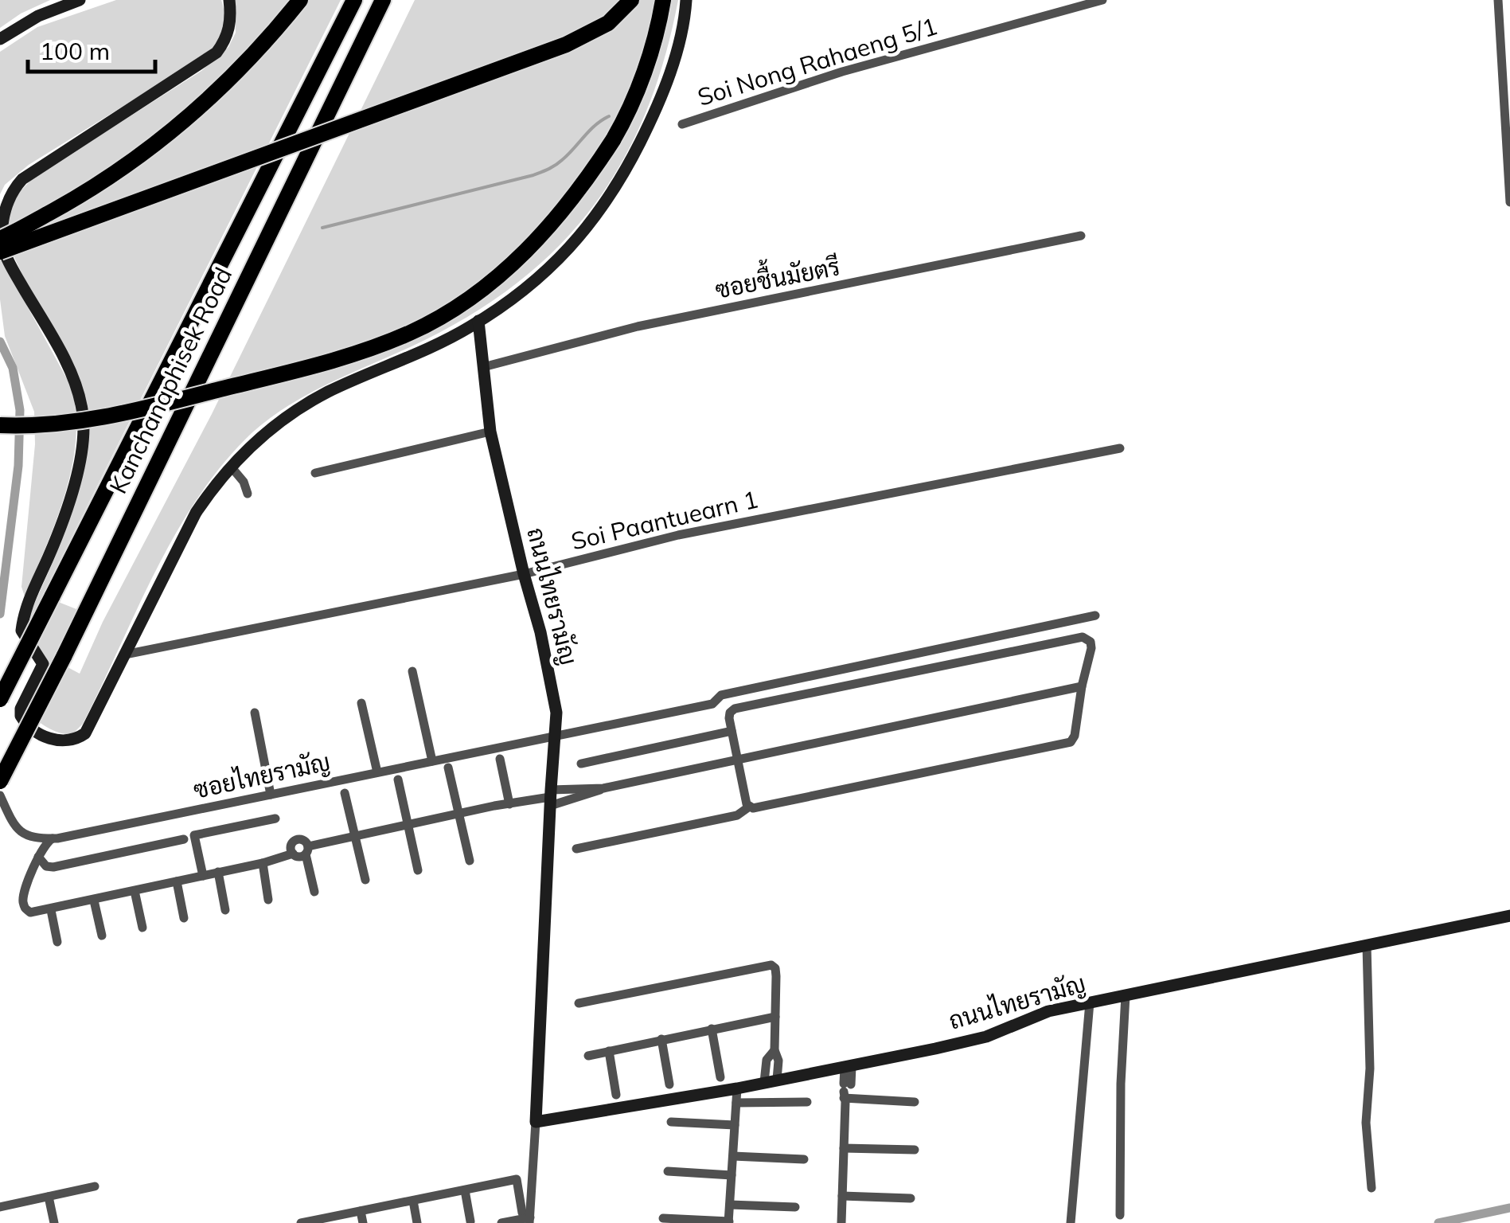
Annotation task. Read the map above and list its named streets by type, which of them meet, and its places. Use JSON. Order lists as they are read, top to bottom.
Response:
{
  "streets": {
    "highway": ["Kanchanaphisek Road"],
    "main road": ["ถนนไทยรามัญ"],
    "street": [
      "Soi Nong Rahaeng 5/1",
      "ซอยชื้นมัยตรี",
      "Soi Paantuearn 1",
      "ซอยไทยรามัญ"
    ]
  },
  "crossings": [
    ["ซอยชื้นมัยตรี", "ถนนไทยรามัญ"],
    ["Soi Paantuearn 1", "ถนนไทยรามัญ"],
    ["ถนนไทยรามัญ", "ซอยไทยรามัญ"]
  ],
  "scale_bar": "100 m"
}
